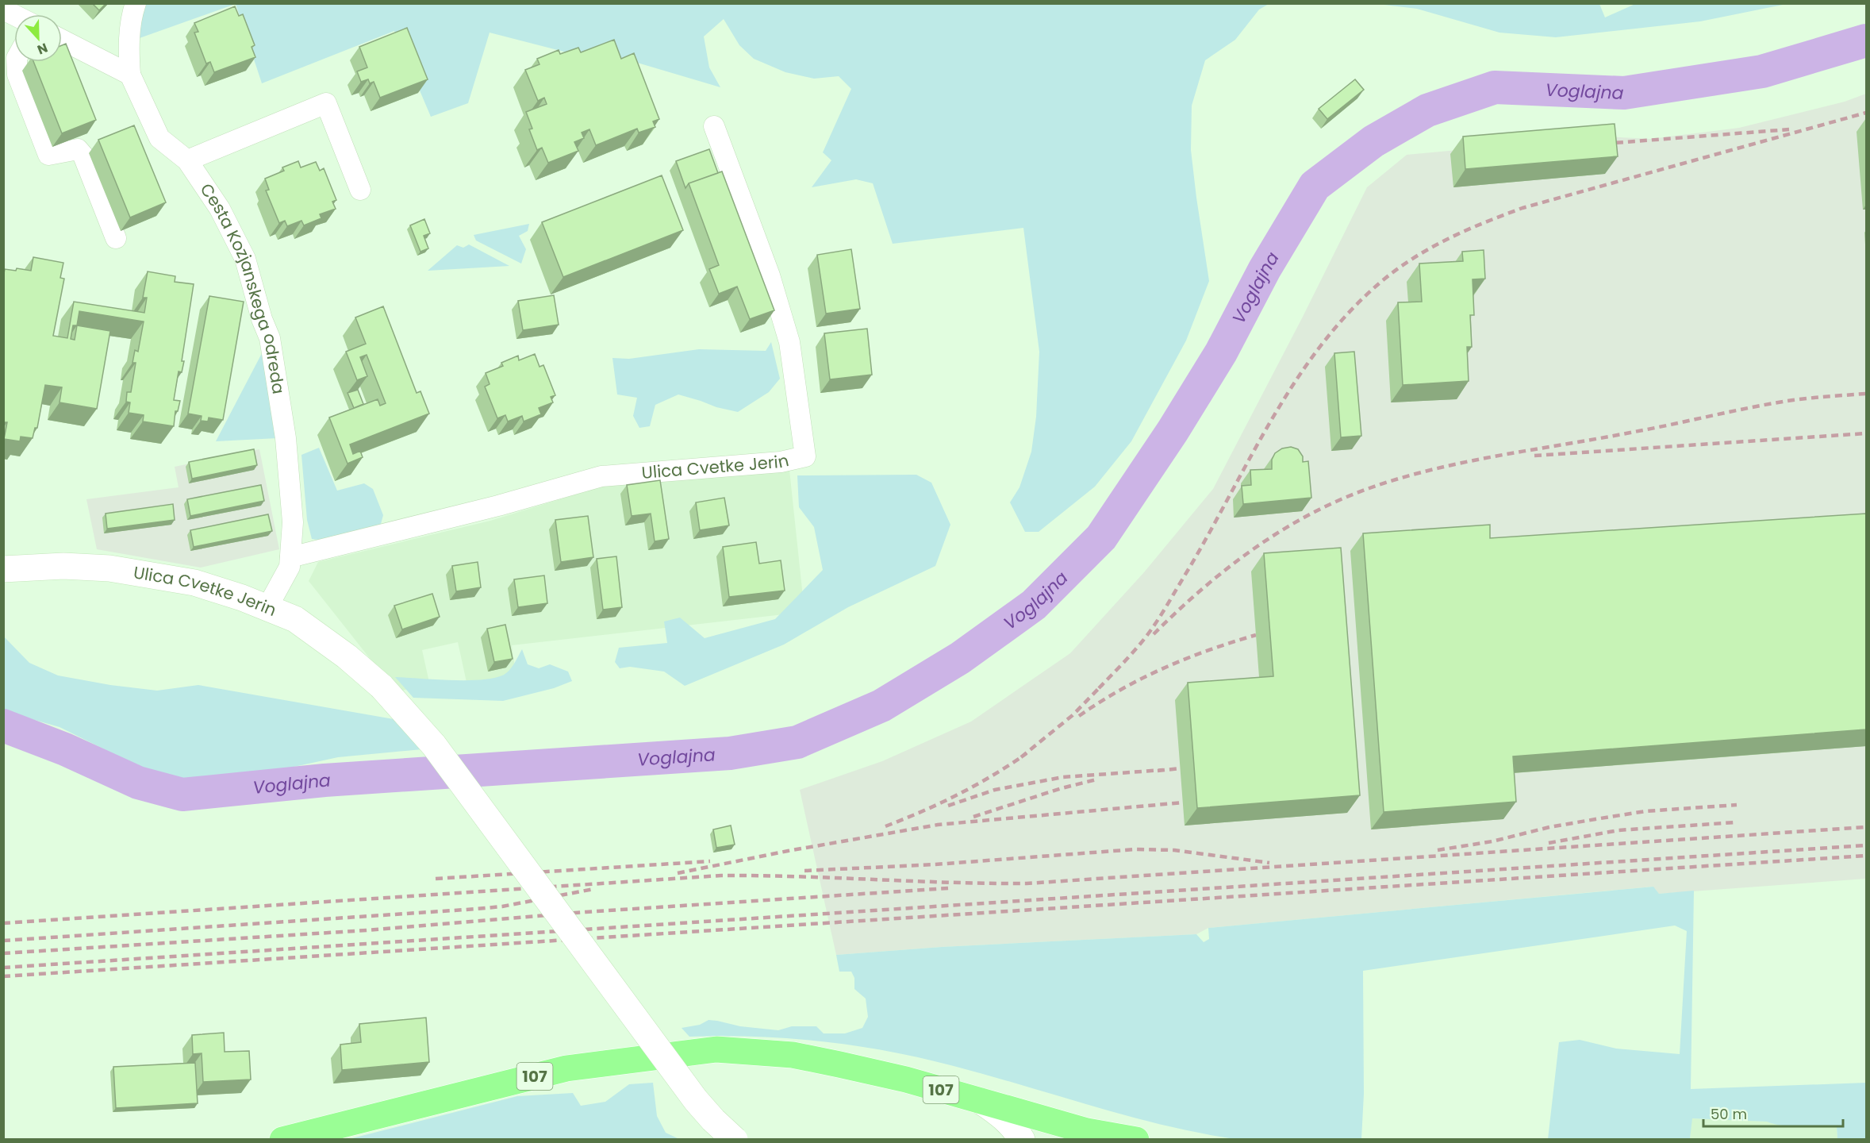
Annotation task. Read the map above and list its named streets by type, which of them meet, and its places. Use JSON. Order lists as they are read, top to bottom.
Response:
{
  "streets": {
    "main road": ["107"],
    "street": ["Cesta Kozjanskega odreda", "Ulica Cvetke Jerin"]
  },
  "crossings": [
    ["Cesta Kozjanskega odreda", "Ulica Cvetke Jerin"]
  ],
  "water": ["Voglajna"],
  "scale_bar": "50 m",
  "north": "bottom"
}
